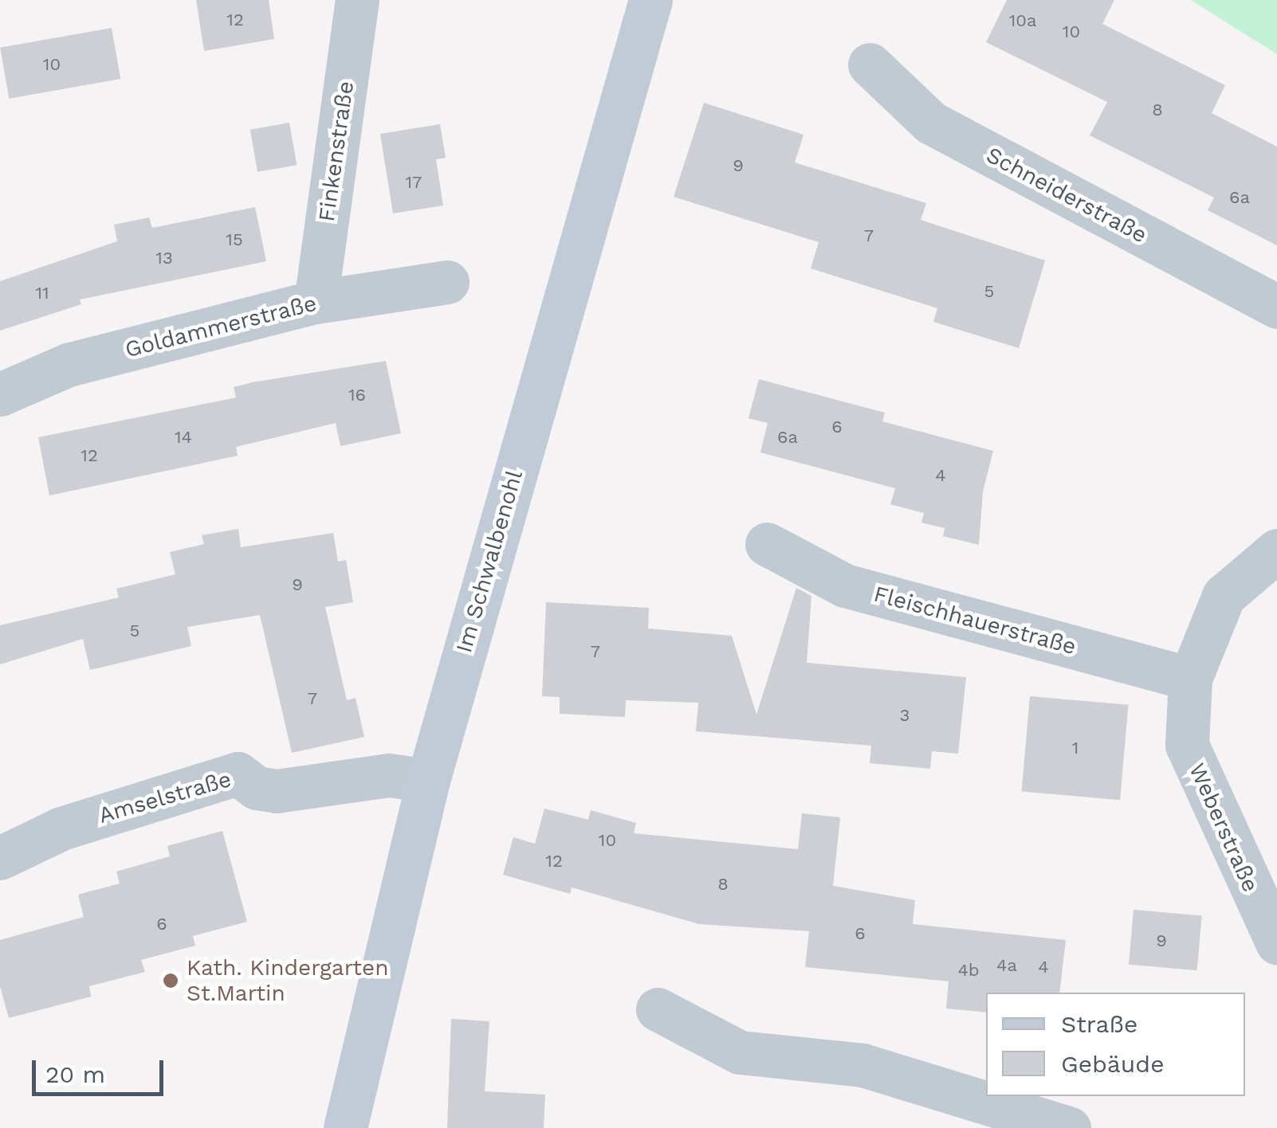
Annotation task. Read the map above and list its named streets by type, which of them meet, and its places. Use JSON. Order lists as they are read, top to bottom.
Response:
{
  "streets": {
    "street": [
      "Finkenstraße",
      "Schneiderstraße",
      "Goldammerstraße",
      "Im Schwalbenohl",
      "Fleischhauerstraße",
      "Amselstraße",
      "Weberstraße"
    ]
  },
  "crossings": [
    ["Finkenstraße", "Goldammerstraße"],
    ["Im Schwalbenohl", "Amselstraße"],
    ["Fleischhauerstraße", "Weberstraße"]
  ],
  "places": ["Kath. Kindergarten St.Martin"],
  "house_numbers": [
    "12",
    "10a",
    "10",
    "10",
    "8",
    "9",
    "17",
    "6a",
    "7",
    "15",
    "13",
    "5",
    "11",
    "16",
    "6",
    "14",
    "6a",
    "12",
    "4",
    "9",
    "5",
    "7",
    "7",
    "3",
    "1",
    "10",
    "12",
    "8",
    "6",
    "6",
    "9",
    "4a",
    "4",
    "4b"
  ],
  "legend": ["Straße", "Gebäude"],
  "scale_bar": "20 m"
}
